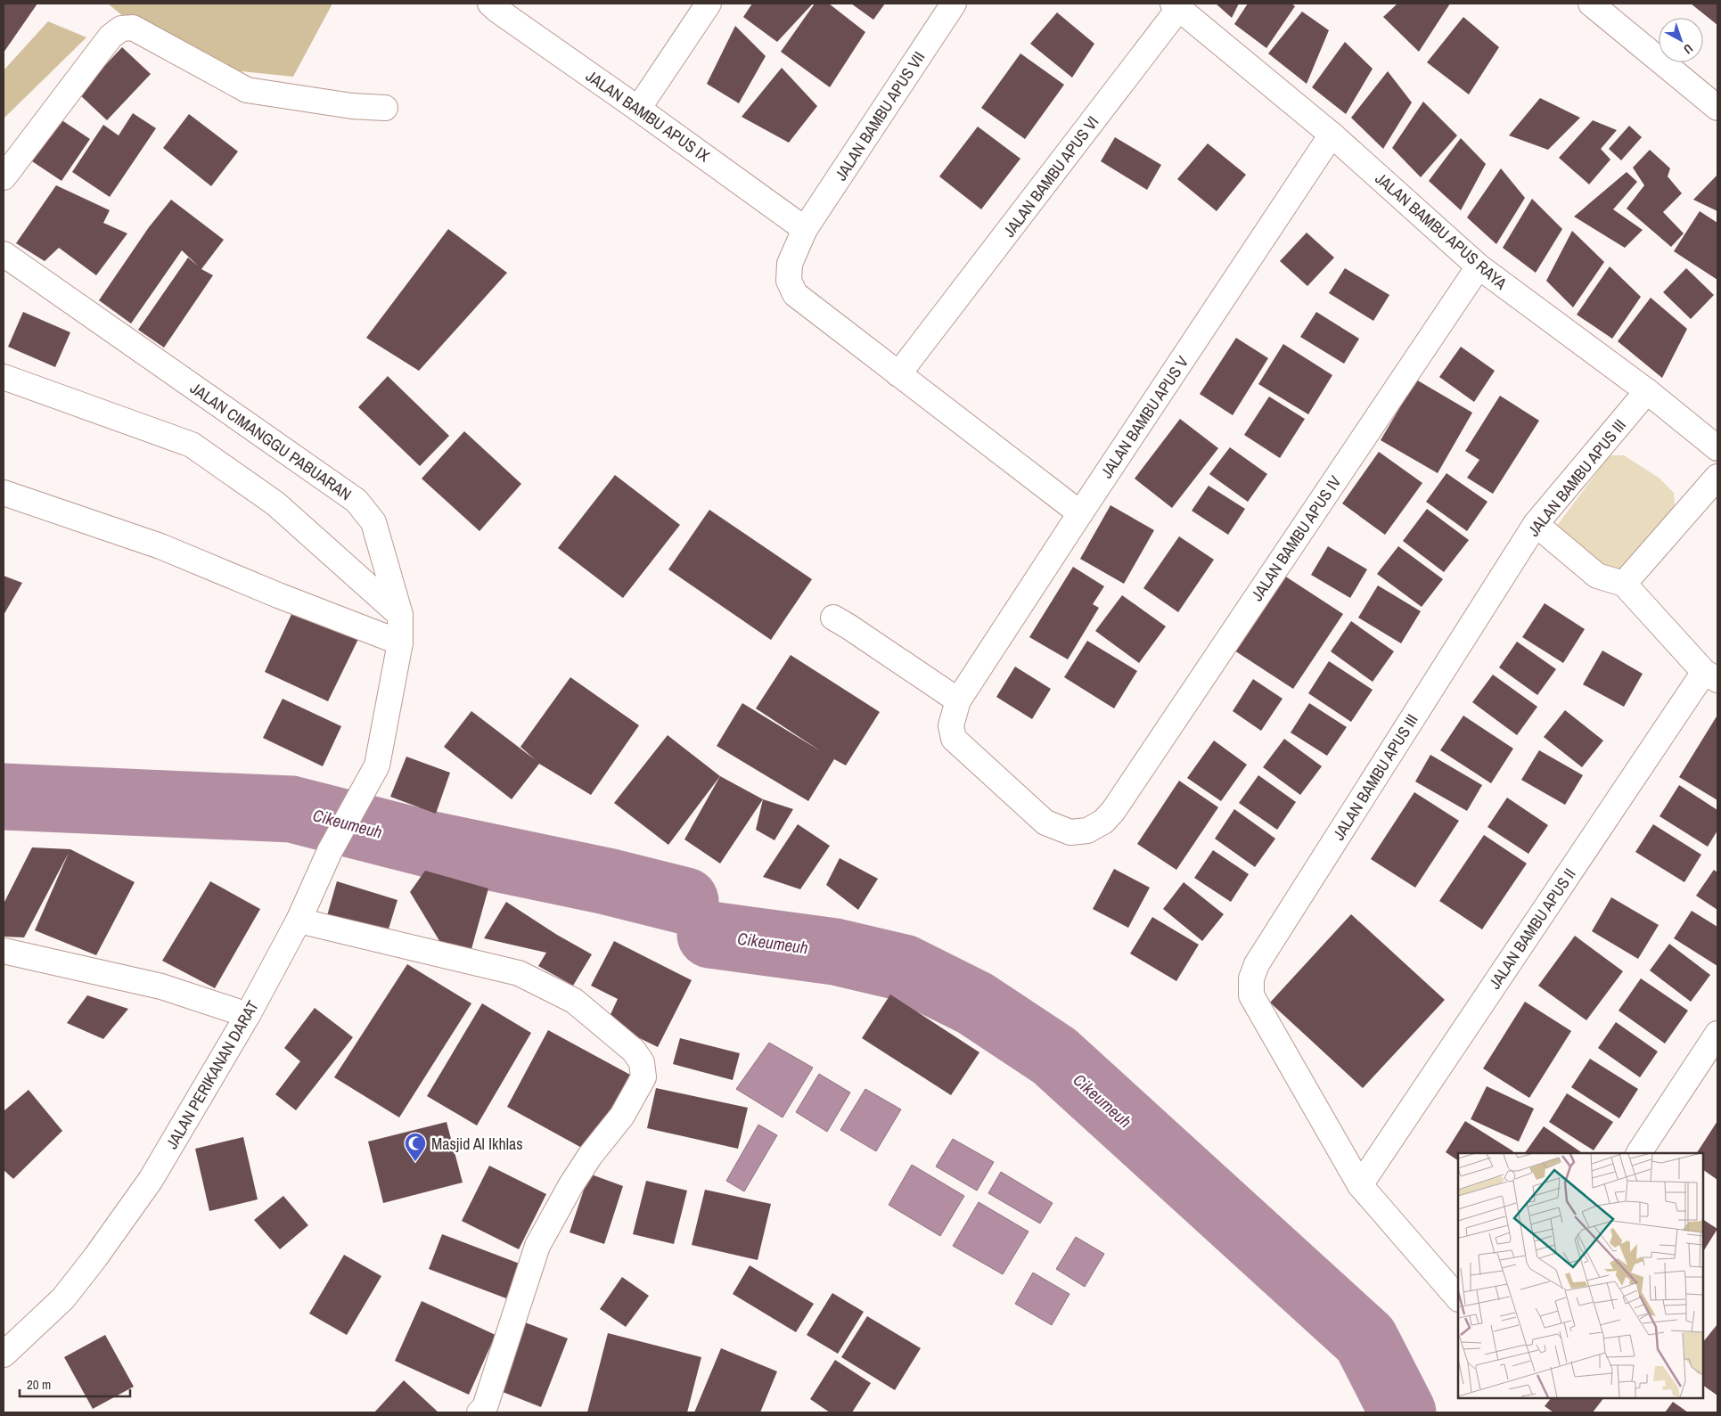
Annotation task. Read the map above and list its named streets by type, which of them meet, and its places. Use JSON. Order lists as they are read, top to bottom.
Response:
{
  "streets": {
    "street": [
      "JALAN BAMBU APUS IX",
      "JALAN BAMBU APUS VII",
      "JALAN BAMBU APUS VI",
      "JALAN BAMBU APUS RAYA",
      "JALAN BAMBU APUS V",
      "JALAN CIMANGGU PABUARAN",
      "JALAN BAMBU APUS III",
      "JALAN BAMBU APUS IV",
      "JALAN BAMBU APUS II",
      "JALAN PERIKANAN DARAT"
    ]
  },
  "crossings": [
    ["JALAN BAMBU APUS IX", "JALAN BAMBU APUS VII"],
    ["JALAN BAMBU APUS VII", "JALAN BAMBU APUS VI"],
    ["JALAN BAMBU APUS VII", "JALAN BAMBU APUS V"],
    ["JALAN BAMBU APUS VI", "JALAN BAMBU APUS RAYA"],
    ["JALAN BAMBU APUS RAYA", "JALAN BAMBU APUS V"],
    ["JALAN BAMBU APUS RAYA", "JALAN BAMBU APUS III"],
    ["JALAN BAMBU APUS RAYA", "JALAN BAMBU APUS IV"],
    ["JALAN BAMBU APUS V", "JALAN BAMBU APUS IV"],
    ["JALAN CIMANGGU PABUARAN", "JALAN PERIKANAN DARAT"],
    ["JALAN BAMBU APUS III", "JALAN BAMBU APUS II"]
  ],
  "water": ["Cikeumeuh"],
  "places": {
    "mosque": ["Masjid Al Ikhlas"]
  },
  "scale_bar": "20 m",
  "north": "bottom right"
}
